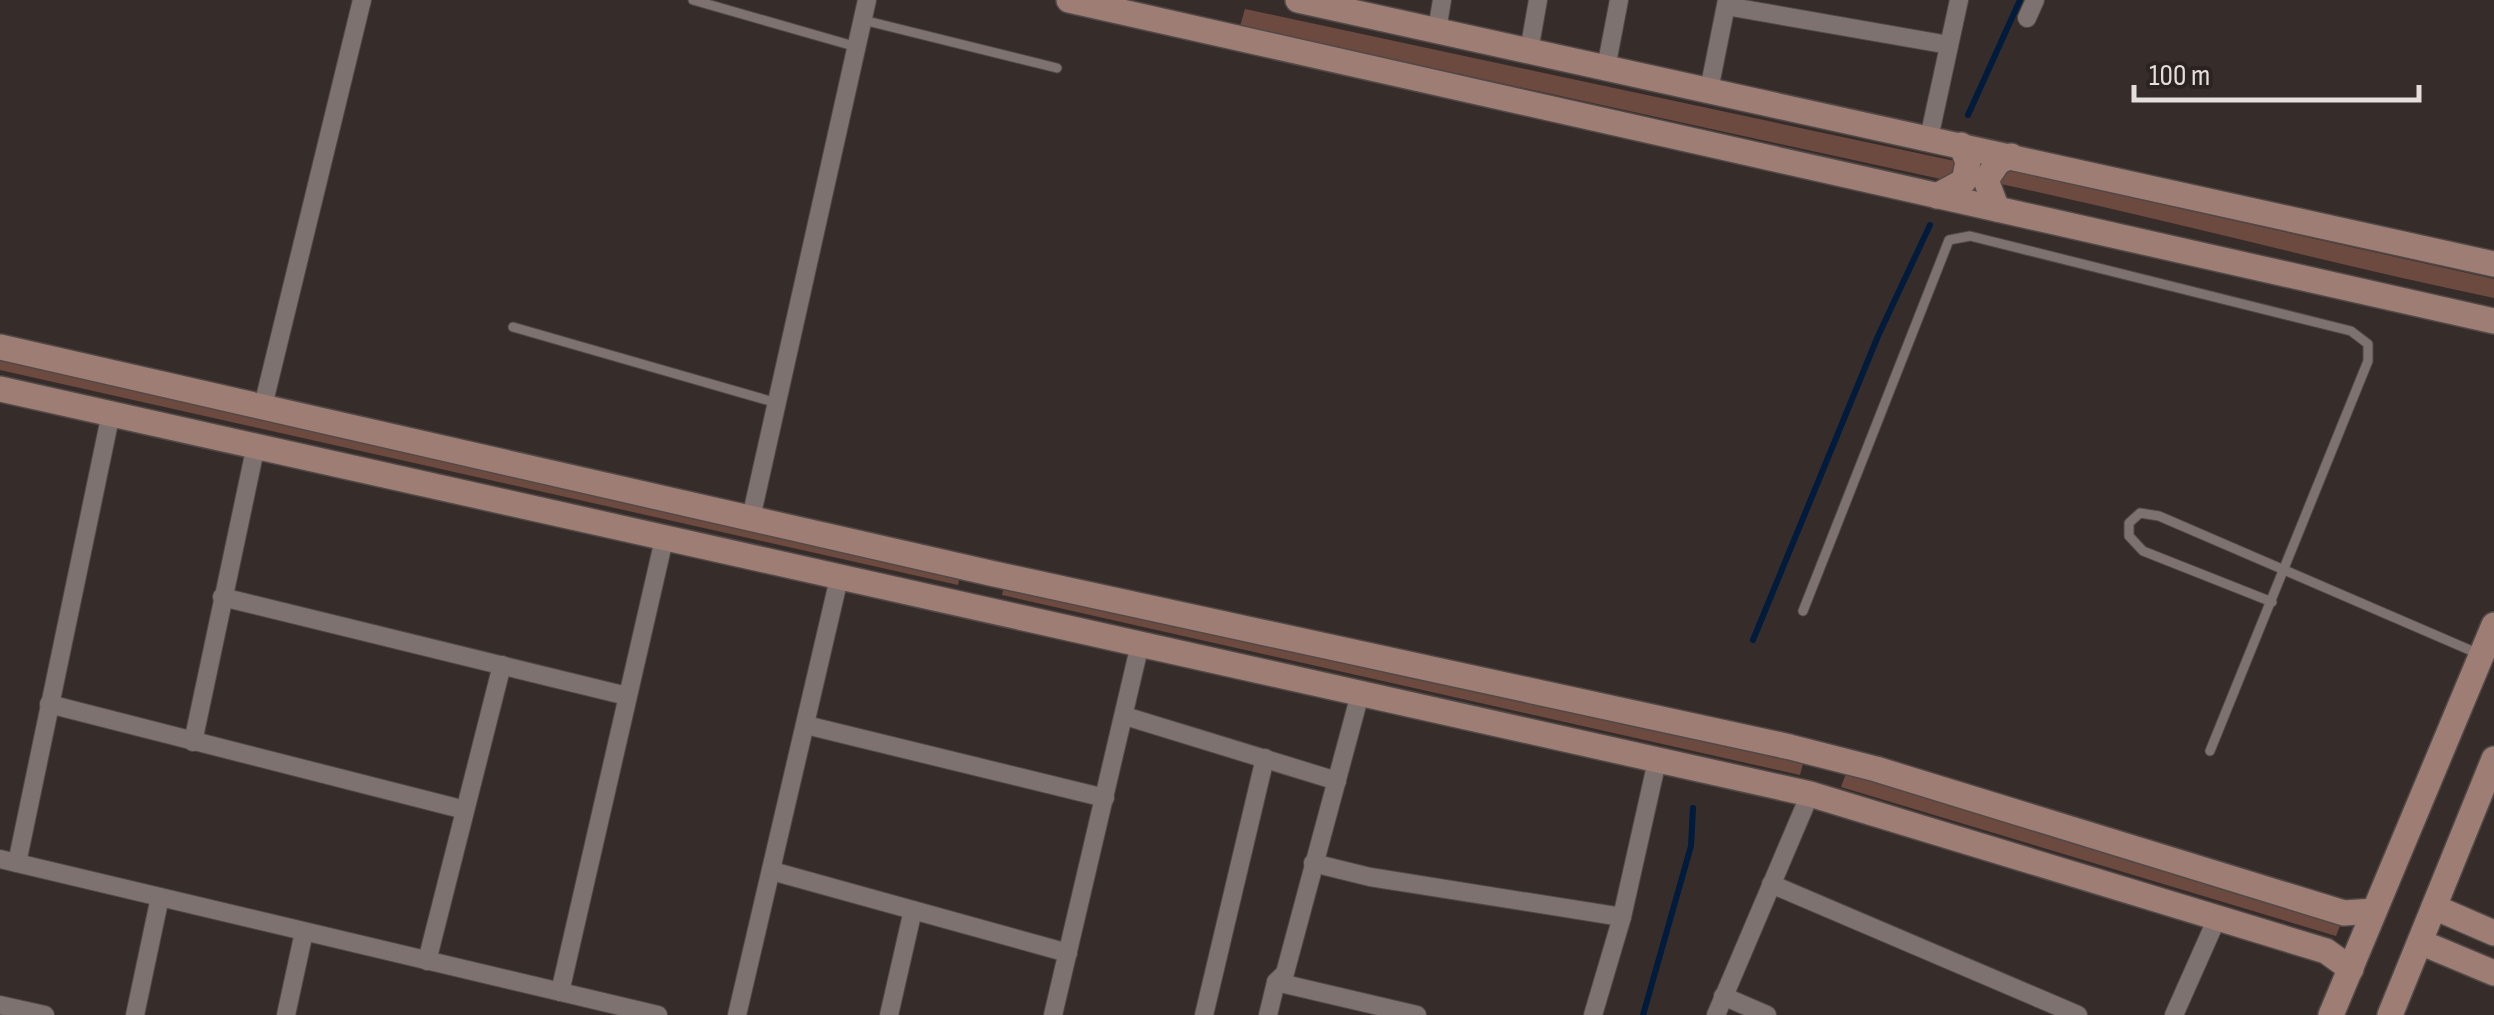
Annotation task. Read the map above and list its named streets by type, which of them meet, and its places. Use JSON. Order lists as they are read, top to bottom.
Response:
{
  "scale_bar": "100 m"
}
